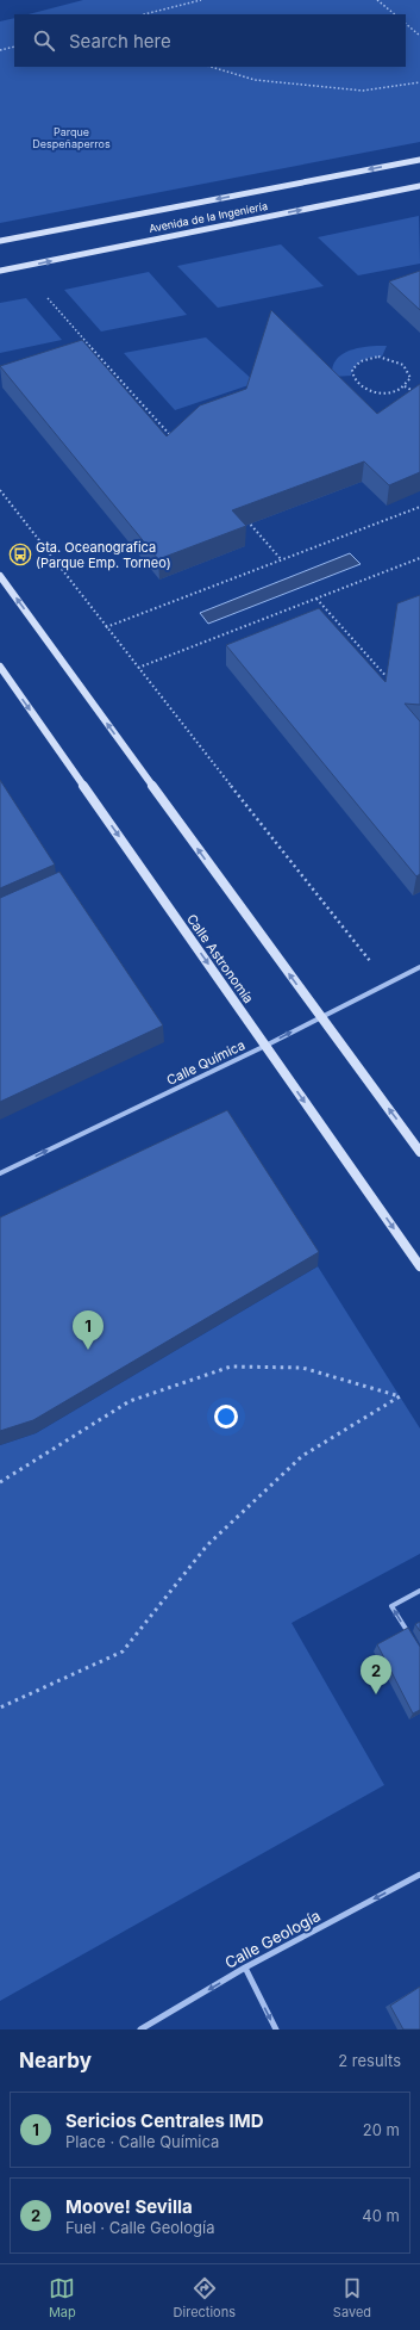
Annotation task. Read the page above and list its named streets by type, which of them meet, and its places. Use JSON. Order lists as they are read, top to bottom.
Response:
{
  "streets": {
    "street": [
      "Avenida de la Ingeniería",
      "Calle Astronomía",
      "Calle Química",
      "Calle Geología"
    ]
  },
  "crossings": [
    ["Calle Astronomía", "Calle Química"]
  ],
  "one_way": ["Calle Química", "Calle Geología"],
  "parks": ["Parque Despeñaperros"],
  "places": {
    "bus stop": ["Gta. Oceanografica (Parque Emp. Torneo)"]
  },
  "page": {
    "search": "Search here",
    "pins": ["1", "2"],
    "heading": ["Nearby", "2 results"],
    "list": [
      {
        "mark": "1",
        "name": "Sericios Centrales IMD",
        "note": "Place · Calle Química",
        "value": "20 m"
      },
      {
        "mark": "2",
        "name": "Moove! Sevilla",
        "note": "Fuel · Calle Geología",
        "value": "40 m"
      }
    ],
    "nav": ["Map", "Directions", "Saved"]
  }
}
